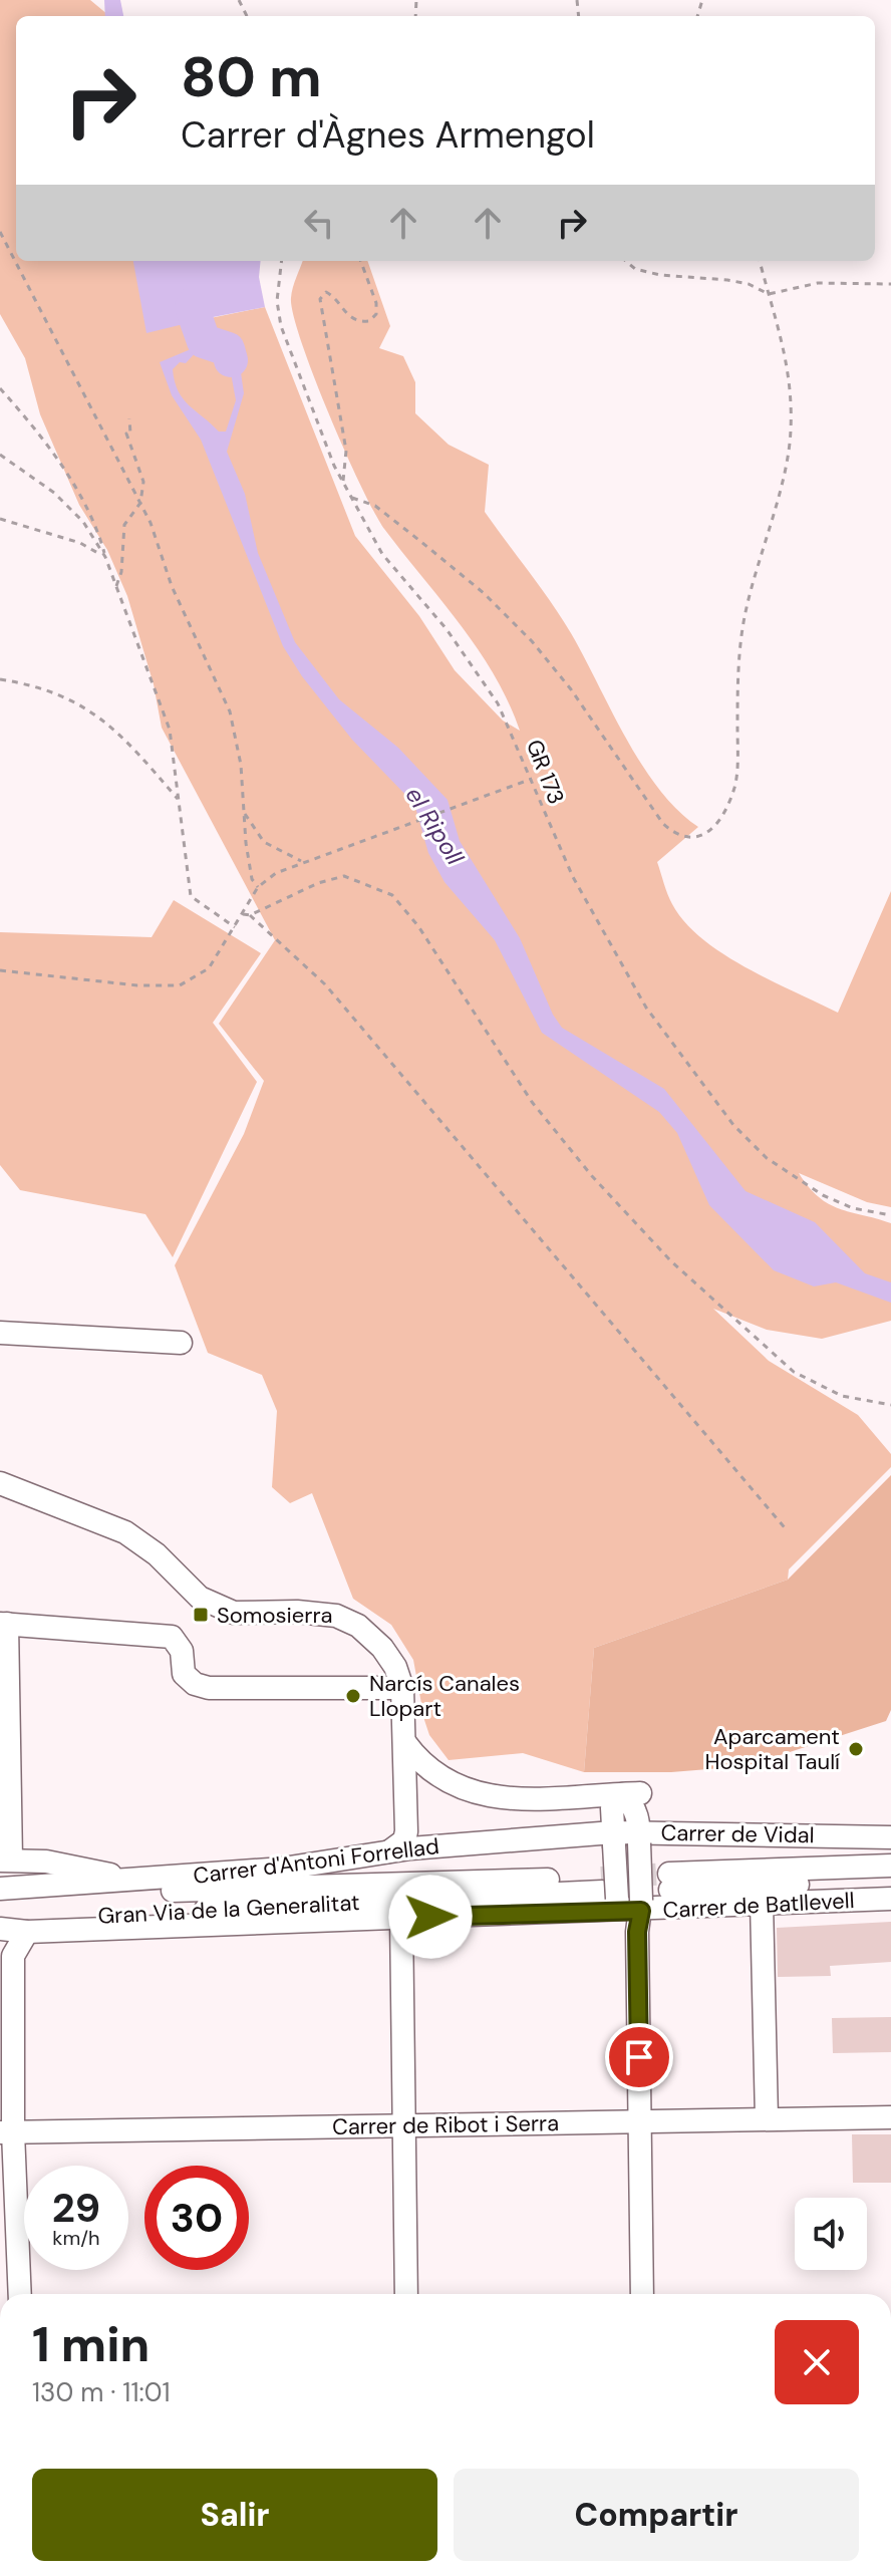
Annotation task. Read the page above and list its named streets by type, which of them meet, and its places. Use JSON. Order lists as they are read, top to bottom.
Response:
{
  "streets": {
    "street": [
      "Carrer de Vidal",
      "Carrer d'Antoni Forrellad",
      "Carrer de Batllevell",
      "Gran Via de la Generalitat",
      "Carrer de Ribot i Serra"
    ],
    "path": ["GR 173"]
  },
  "crossings": [
    ["Carrer de Vidal", "Carrer d'Antoni Forrellad"],
    ["Carrer de Batllevell", "Gran Via de la Generalitat"]
  ],
  "water": ["el Ripoll"],
  "places": {
    "transit": ["Somosierra"],
    "other": ["Narcís Canales Llopart", "Aparcament Hospital Taulí"]
  },
  "page": {
    "turn": ["80 m", "Carrer d'Àgnes Armengol"],
    "speed": "29 km/h",
    "limit": "30",
    "heading": ["1 min", "130 m · 11:01"],
    "buttons": ["Salir", "Compartir"]
  }
}
